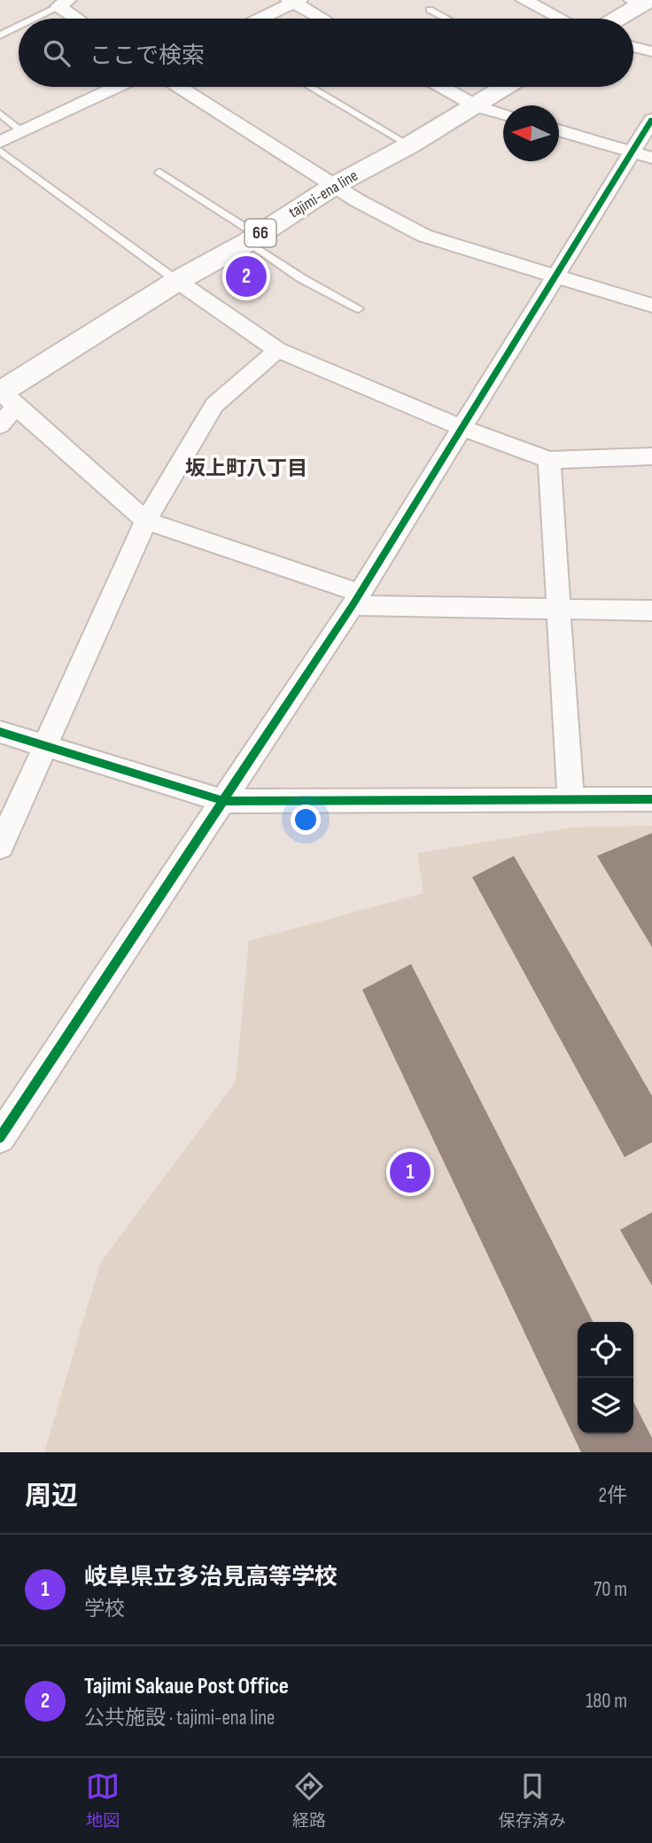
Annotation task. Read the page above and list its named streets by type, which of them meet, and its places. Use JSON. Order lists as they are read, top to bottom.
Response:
{
  "streets": {
    "main road": ["tajimi-ena line", "66"]
  },
  "districts": ["坂上町八丁目"],
  "north": "left",
  "page": {
    "search": "ここで検索",
    "pins": ["2", "1"],
    "heading": ["周辺", "2件"],
    "list": [
      {
        "mark": "1",
        "name": "岐阜県立多治見高等学校",
        "note": "学校",
        "value": "70 m"
      },
      {
        "mark": "2",
        "name": "Tajimi Sakaue Post Office",
        "note": "公共施設 · tajimi-ena line",
        "value": "180 m"
      }
    ],
    "nav": ["地図", "経路", "保存済み"]
  }
}
